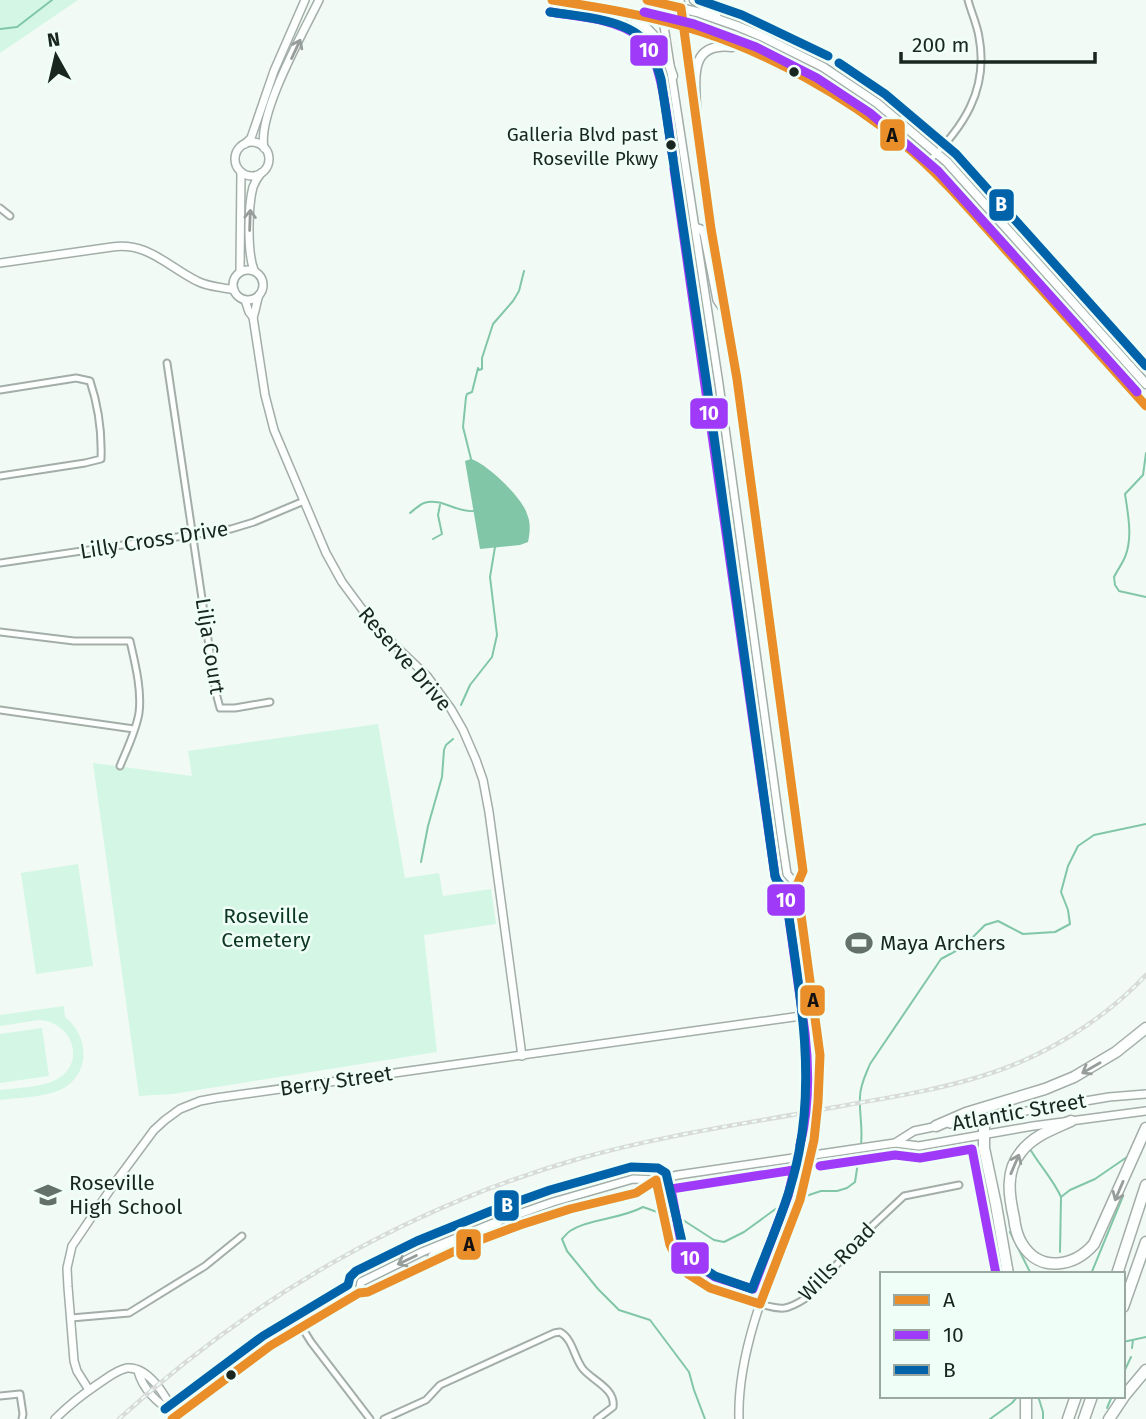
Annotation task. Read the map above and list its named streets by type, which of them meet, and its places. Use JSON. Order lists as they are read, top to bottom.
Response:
{
  "streets": {
    "main road": [
      "Reserve Drive",
      "Berry Street",
      "Atlantic Street",
      "Wills Road"
    ],
    "street": ["Lilly Cross Drive", "Lilja Court"]
  },
  "crossings": [
    ["Lilly Cross Drive", "Lilja Court"],
    ["Lilly Cross Drive", "Reserve Drive"],
    ["Reserve Drive", "Berry Street"],
    ["Atlantic Street", "Wills Road"]
  ],
  "parks": ["Roseville Cemetery"],
  "places": {
    "other": ["Galleria Blvd past Roseville Pkwy"],
    "sports": ["Maya Archers"],
    "school or university": ["Roseville High School"]
  },
  "lines": ["transit line A", "transit line B", "transit line 10"],
  "legend": ["A", "10", "B"],
  "scale_bar": "200 m",
  "north": "top"
}
